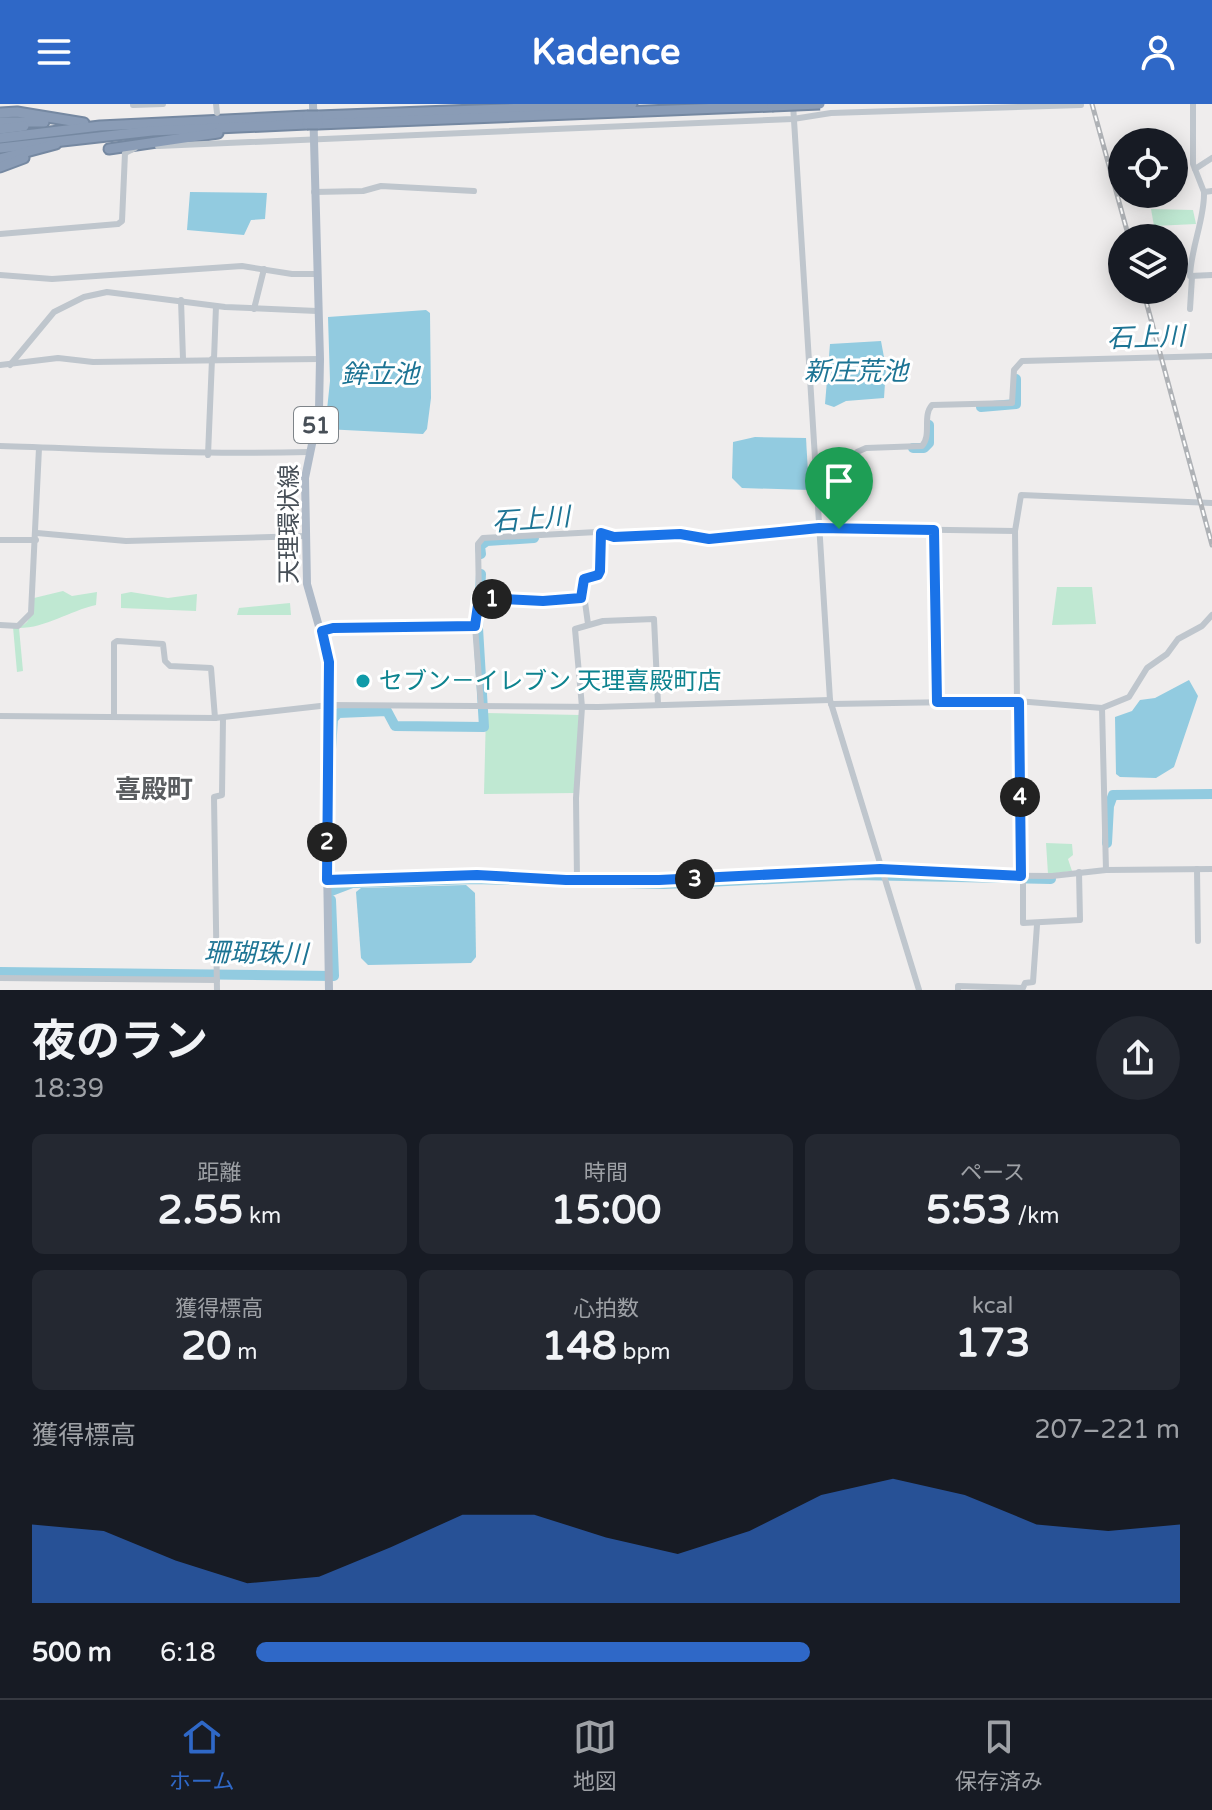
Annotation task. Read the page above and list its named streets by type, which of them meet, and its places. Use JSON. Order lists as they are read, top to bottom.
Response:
{
  "streets": {
    "main road": ["51", "天理環状線"]
  },
  "districts": ["喜殿町"],
  "water": [
    "石上川",
    "新庄荒池",
    "鉾立池",
    "珊瑚珠川"
  ],
  "places": ["セブン－イレブン 天理喜殿町店"],
  "page": {
    "header": "Kadence",
    "pins": [
      "1",
      "4",
      "2",
      "3"
    ],
    "heading": ["夜のラン", "18:39"],
    "stats": [
      ["距離", "2.55 km"],
      ["時間", "15:00"],
      ["ペース", "5:53 /km"],
      ["獲得標高", "20 m"],
      ["心拍数", "148 bpm"],
      ["kcal", "173"]
    ],
    "chart": ["獲得標高", "207–221 m"],
    "list": [
      {
        "name": "500 m",
        "note": "6:18"
      }
    ],
    "tabs": ["ホーム", "地図", "保存済み"]
  }
}
